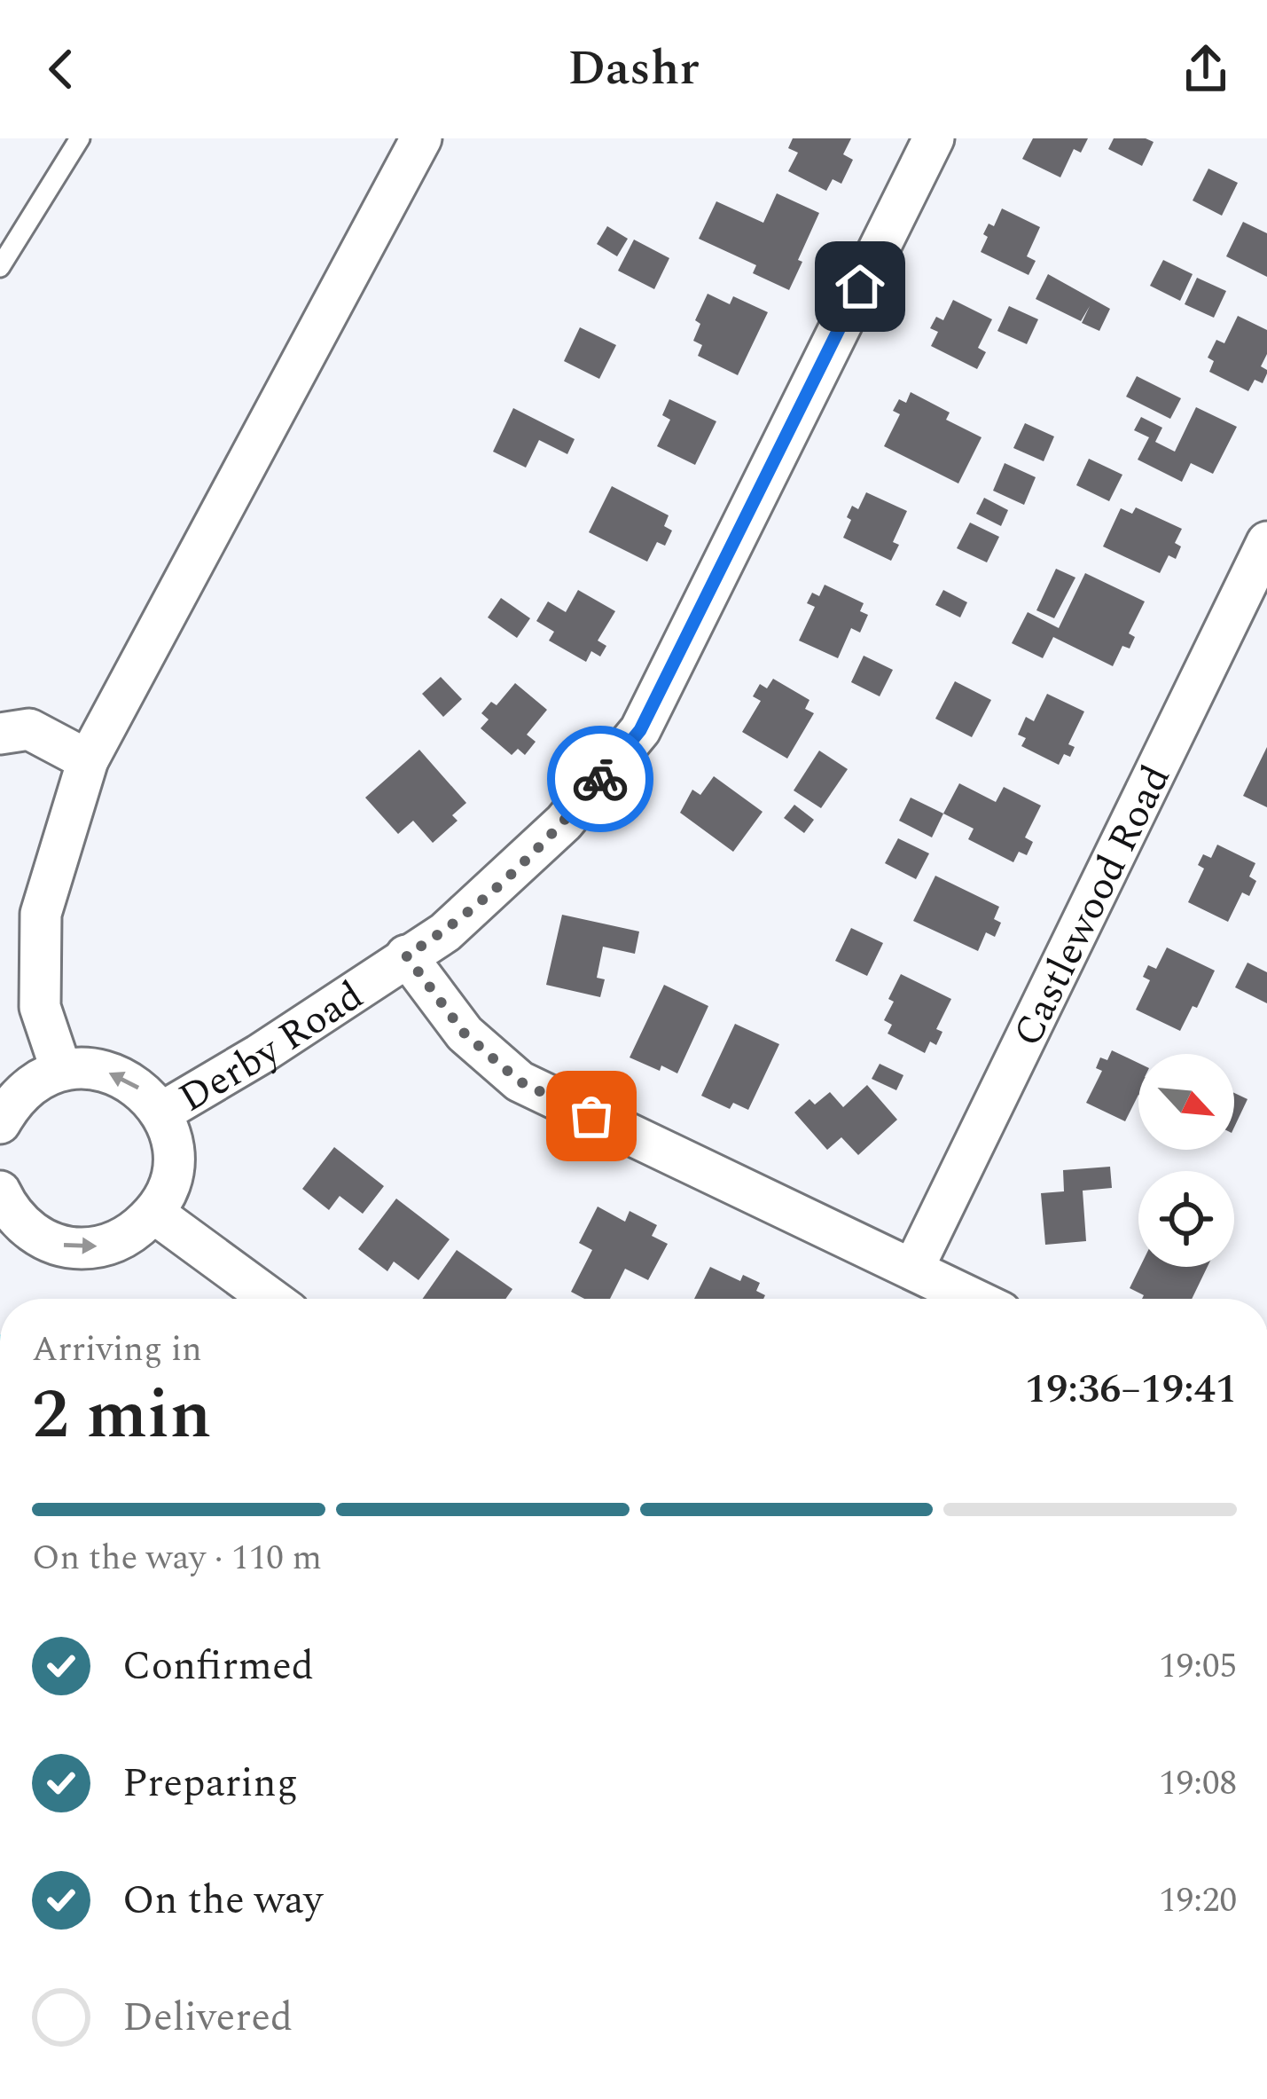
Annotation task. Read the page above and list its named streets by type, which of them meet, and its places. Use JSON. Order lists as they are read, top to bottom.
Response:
{
  "streets": {
    "street": ["Castlewood Road", "Derby Road"]
  },
  "north": "bottom right",
  "page": {
    "header": "Dashr",
    "heading": ["2 min", "Arriving in", "19:36–19:41"],
    "bar": "On the way · 110 m",
    "list": [
      ["Confirmed", "19:05"],
      ["Preparing", "19:08"],
      ["On the way", "19:20"],
      "Delivered"
    ]
  }
}
